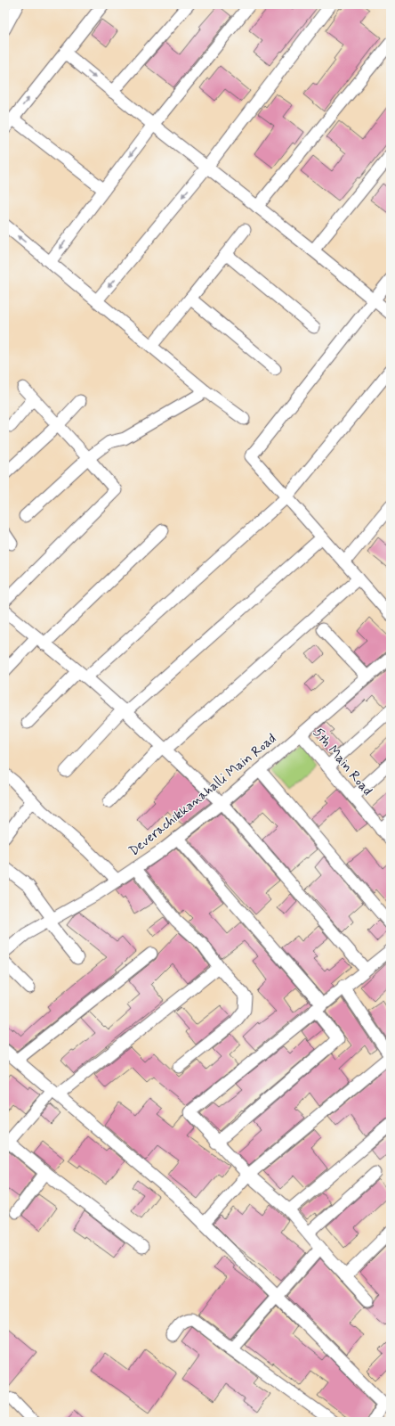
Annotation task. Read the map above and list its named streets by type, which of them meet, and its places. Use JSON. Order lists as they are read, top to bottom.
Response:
{
  "streets": {
    "street": ["5th Main Road", "Deverachikkanahalli Main Road"]
  },
  "crossings": [
    ["5th Main Road", "Deverachikkanahalli Main Road"]
  ]
}
